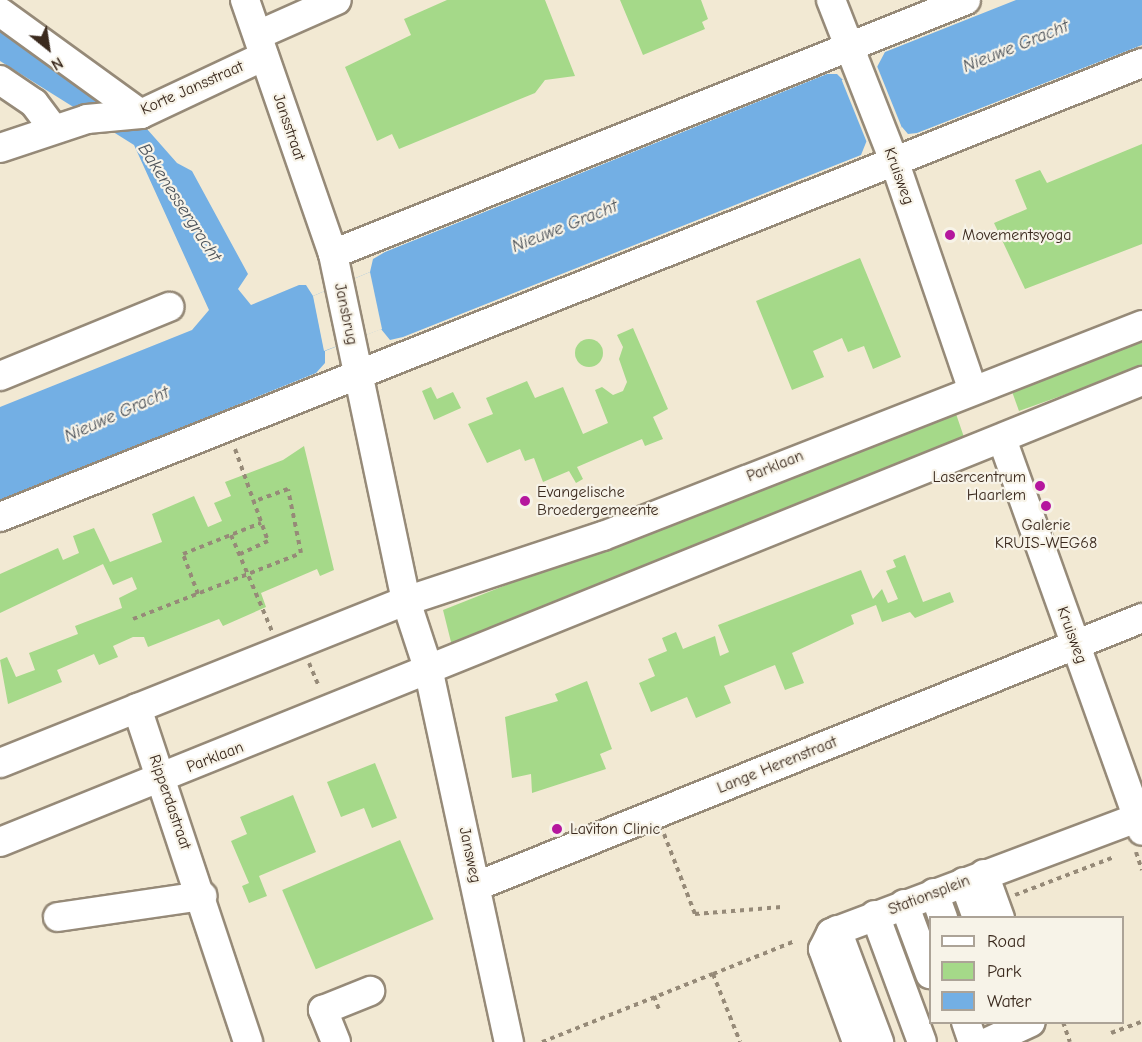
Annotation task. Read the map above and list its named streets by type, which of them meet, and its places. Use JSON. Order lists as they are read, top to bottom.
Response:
{
  "streets": {
    "street": [
      "Korte Jansstraat",
      "Jansstraat",
      "Kruisweg",
      "Jansbrug",
      "Parklaan",
      "Lange Herenstraat",
      "Ripperdastraat",
      "Jansweg",
      "Stationsplein"
    ]
  },
  "crossings": [
    ["Korte Jansstraat", "Jansstraat"],
    ["Jansstraat", "Jansbrug"],
    ["Kruisweg", "Parklaan"],
    ["Kruisweg", "Lange Herenstraat"],
    ["Kruisweg", "Stationsplein"],
    ["Parklaan", "Ripperdastraat"],
    ["Parklaan", "Jansweg"],
    ["Lange Herenstraat", "Jansweg"]
  ],
  "water": ["Nieuwe Gracht", "Bakenessergracht"],
  "places": [
    "Movementsyoga",
    "Lasercentrum Haarlem",
    "Evangelische Broedergemeente",
    "Galerie KRUIS-WEG68",
    "Laviton Clinic"
  ],
  "legend": ["Road", "Park", "Water"],
  "north": "bottom right"
}
